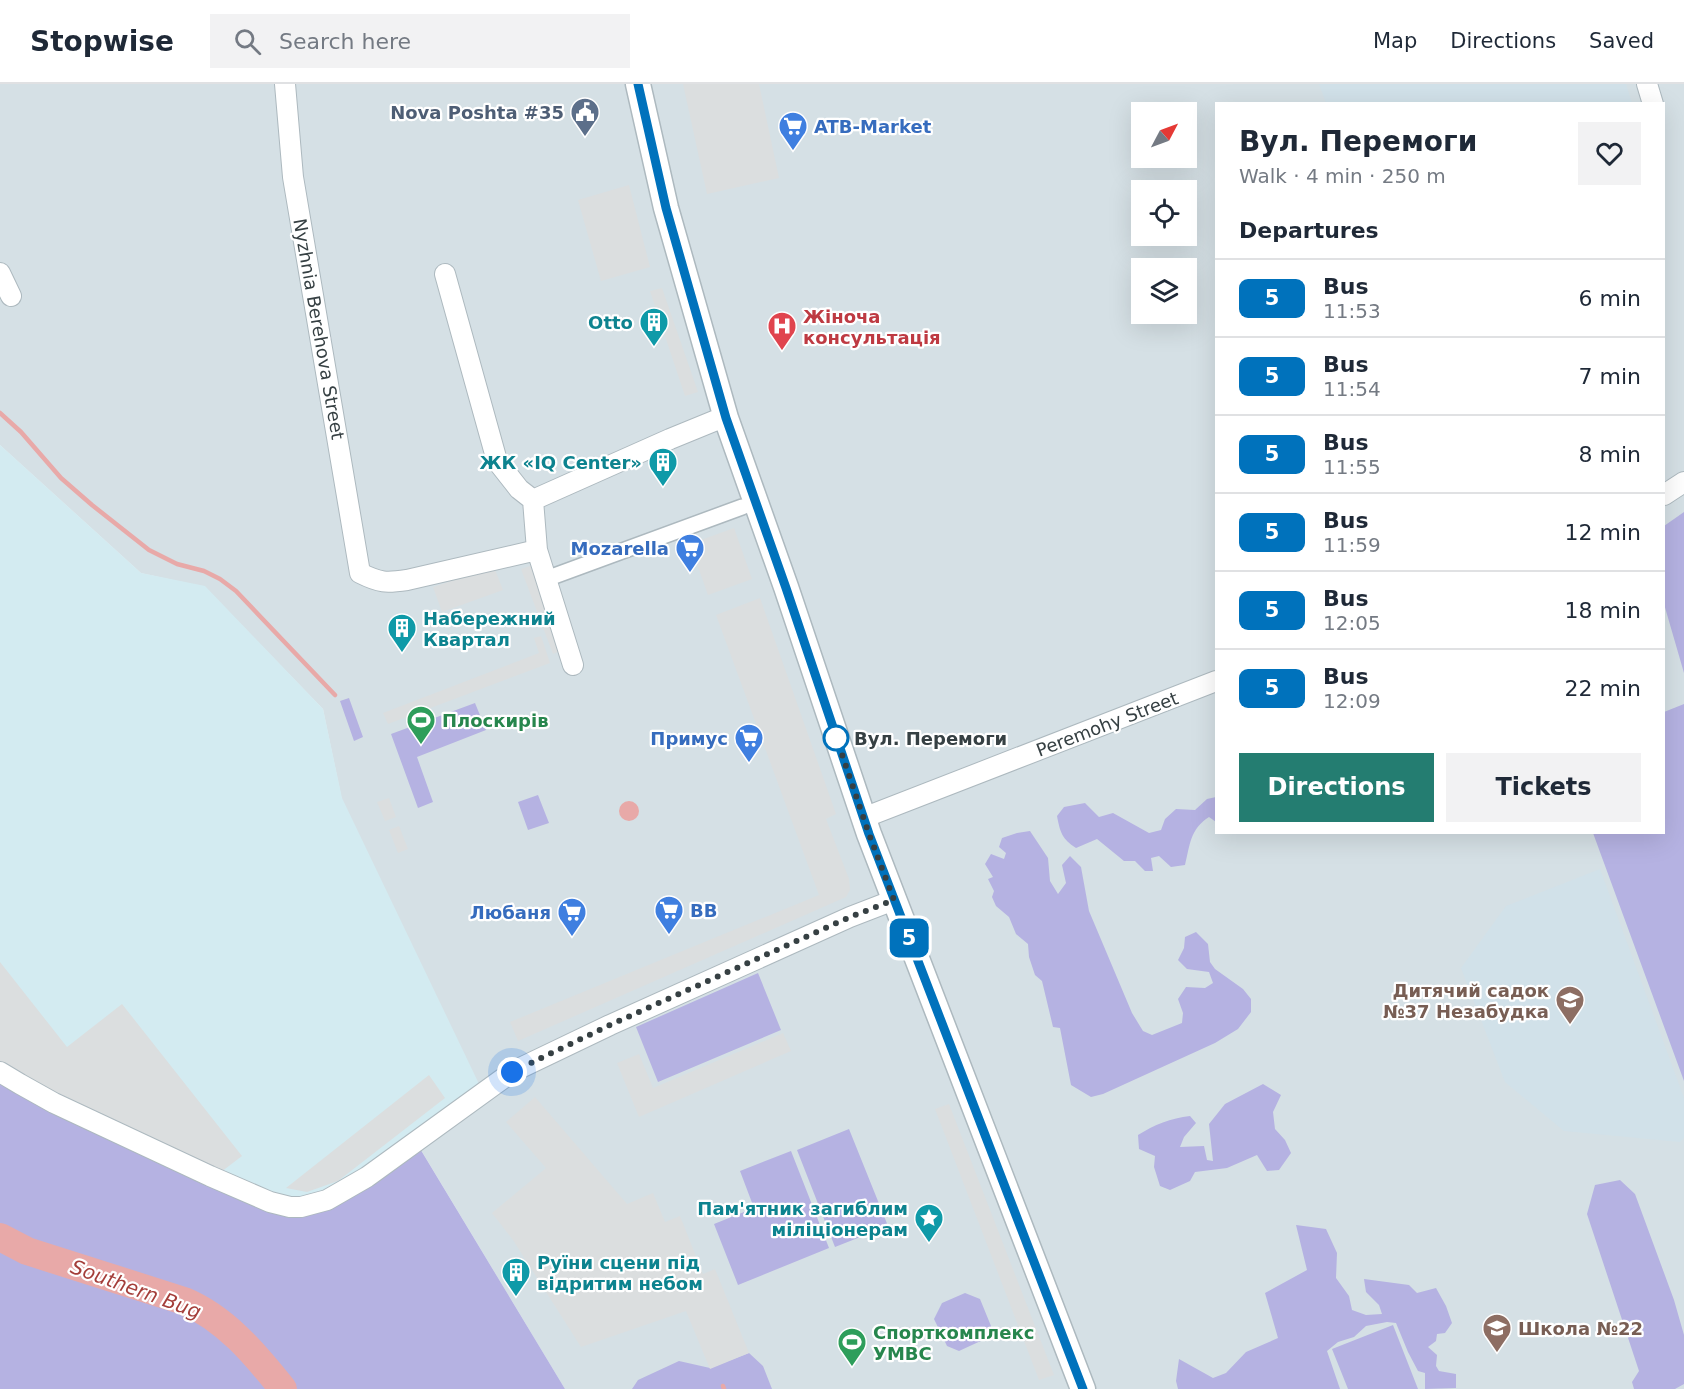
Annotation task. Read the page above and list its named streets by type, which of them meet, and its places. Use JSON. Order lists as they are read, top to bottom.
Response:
{
  "streets": {
    "street": ["Nyzhnia Berehova Street", "Peremohy Street"]
  },
  "water": ["Southern Bug"],
  "places": {
    "public building": ["Nova Poshta #35"],
    "supermarket": [
      "ATB-Market",
      "Mozarella",
      "Примус",
      "ВВ",
      "Любаня"
    ],
    "building": [
      "Otto",
      "ЖК «IQ Center»",
      "Набережний Квартал",
      "Руїни сцени під відритим небом"
    ],
    "hospital": ["Жіноча консультація"],
    "other": ["Вул. Перемоги"],
    "sports": ["Плоскирів", "Спорткомплекс УМВС"],
    "school or university": ["Дитячий садок №37 Незабудка", "Школа №22"],
    "place": ["Пам'ятник загиблим міліціонерам"]
  },
  "lines": ["bus line 5"],
  "north": "top right",
  "page": {
    "header": "Stopwise",
    "search": "Search here",
    "nav": ["Map", "Directions", "Saved"],
    "on_map": "5",
    "heading": [
      ["Вул. Перемоги", "Walk · 4 min · 250 m"],
      "Departures"
    ],
    "list": [
      {
        "mark": "5",
        "name": "Bus",
        "note": "11:53",
        "value": "6 min"
      },
      {
        "mark": "5",
        "name": "Bus",
        "note": "11:54",
        "value": "7 min"
      },
      {
        "mark": "5",
        "name": "Bus",
        "note": "11:55",
        "value": "8 min"
      },
      {
        "mark": "5",
        "name": "Bus",
        "note": "11:59",
        "value": "12 min"
      },
      {
        "mark": "5",
        "name": "Bus",
        "note": "12:05",
        "value": "18 min"
      },
      {
        "mark": "5",
        "name": "Bus",
        "note": "12:09",
        "value": "22 min"
      }
    ],
    "buttons": ["Directions", "Tickets"]
  }
}
